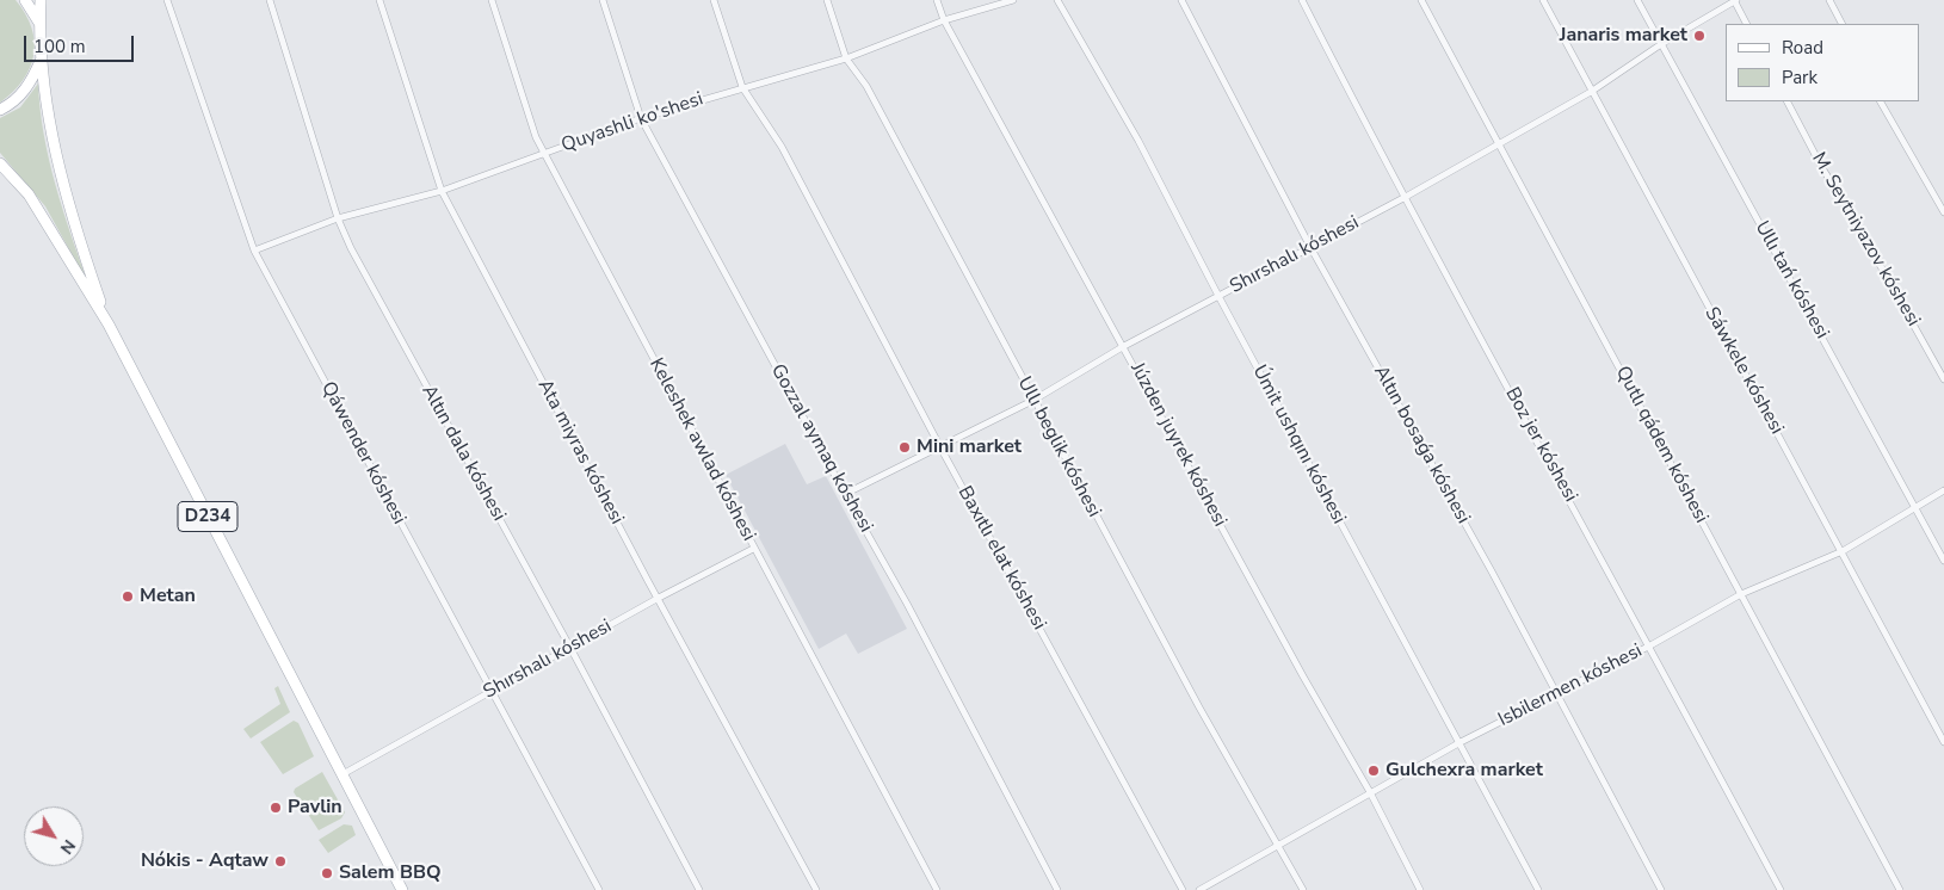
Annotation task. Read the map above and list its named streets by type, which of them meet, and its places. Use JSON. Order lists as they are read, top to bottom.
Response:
{
  "streets": {
    "main road": ["D234"],
    "street": [
      "Quyashli ko'shesi",
      "M. Seytniyazov kóshesi",
      "Shırshalı kóshesi",
      "Ullı tań kóshesi",
      "Sáwkele kóshesi",
      "Júzden juyrek kóshesi",
      "Úmit ushqını kóshesi",
      "Altın bosaǵa kóshesi",
      "Boz jer kóshesi",
      "Qutlı qádem kóshesi",
      "Ullı beglik kóshesi",
      "Gozzal aymaq kóshesi",
      "Keleshek awlad kóshesi",
      "Ata miyras kóshesi",
      "Qáwender kóshesi",
      "Altın dala kóshesi",
      "Baxıtlı elat kóshesi",
      "Isbilermen kóshesi"
    ]
  },
  "crossings": [
    ["Quyashli ko'shesi", "Júzden juyrek kóshesi"],
    ["Quyashli ko'shesi", "Ullı beglik kóshesi"],
    ["Quyashli ko'shesi", "Gozzal aymaq kóshesi"],
    ["Quyashli ko'shesi", "Keleshek awlad kóshesi"],
    ["Quyashli ko'shesi", "Ata miyras kóshesi"],
    ["Quyashli ko'shesi", "Qáwender kóshesi"],
    ["Quyashli ko'shesi", "Altın dala kóshesi"],
    ["Quyashli ko'shesi", "Baxıtlı elat kóshesi"],
    ["Shırshalı kóshesi", "Ullı tań kóshesi"],
    ["Shırshalı kóshesi", "Sáwkele kóshesi"],
    ["Shırshalı kóshesi", "Júzden juyrek kóshesi"],
    ["Shırshalı kóshesi", "Úmit ushqını kóshesi"],
    ["Shırshalı kóshesi", "Altın bosaǵa kóshesi"],
    ["Shırshalı kóshesi", "Boz jer kóshesi"],
    ["Shırshalı kóshesi", "Qutlı qádem kóshesi"],
    ["Shırshalı kóshesi", "Ullı beglik kóshesi"],
    ["Shırshalı kóshesi", "Gozzal aymaq kóshesi"],
    ["Shırshalı kóshesi", "Keleshek awlad kóshesi"],
    ["Shırshalı kóshesi", "Ata miyras kóshesi"],
    ["Shırshalı kóshesi", "Qáwender kóshesi"],
    ["Shırshalı kóshesi", "Altın dala kóshesi"],
    ["Shırshalı kóshesi", "D234"],
    ["Shırshalı kóshesi", "Baxıtlı elat kóshesi"],
    ["Ullı tań kóshesi", "Isbilermen kóshesi"],
    ["Sáwkele kóshesi", "Isbilermen kóshesi"],
    ["Júzden juyrek kóshesi", "Isbilermen kóshesi"],
    ["Úmit ushqını kóshesi", "Isbilermen kóshesi"],
    ["Altın bosaǵa kóshesi", "Isbilermen kóshesi"],
    ["Boz jer kóshesi", "Isbilermen kóshesi"],
    ["Qutlı qádem kóshesi", "Isbilermen kóshesi"],
    ["Ullı beglik kóshesi", "Isbilermen kóshesi"]
  ],
  "places": [
    "Janaris market",
    "Mini market",
    "Metan",
    "Gulchexra market",
    "Pavlin",
    "Nókis - Aqtaw",
    "Salem BBQ"
  ],
  "legend": ["Road", "Park"],
  "scale_bar": "100 m",
  "north": "bottom right"
}
